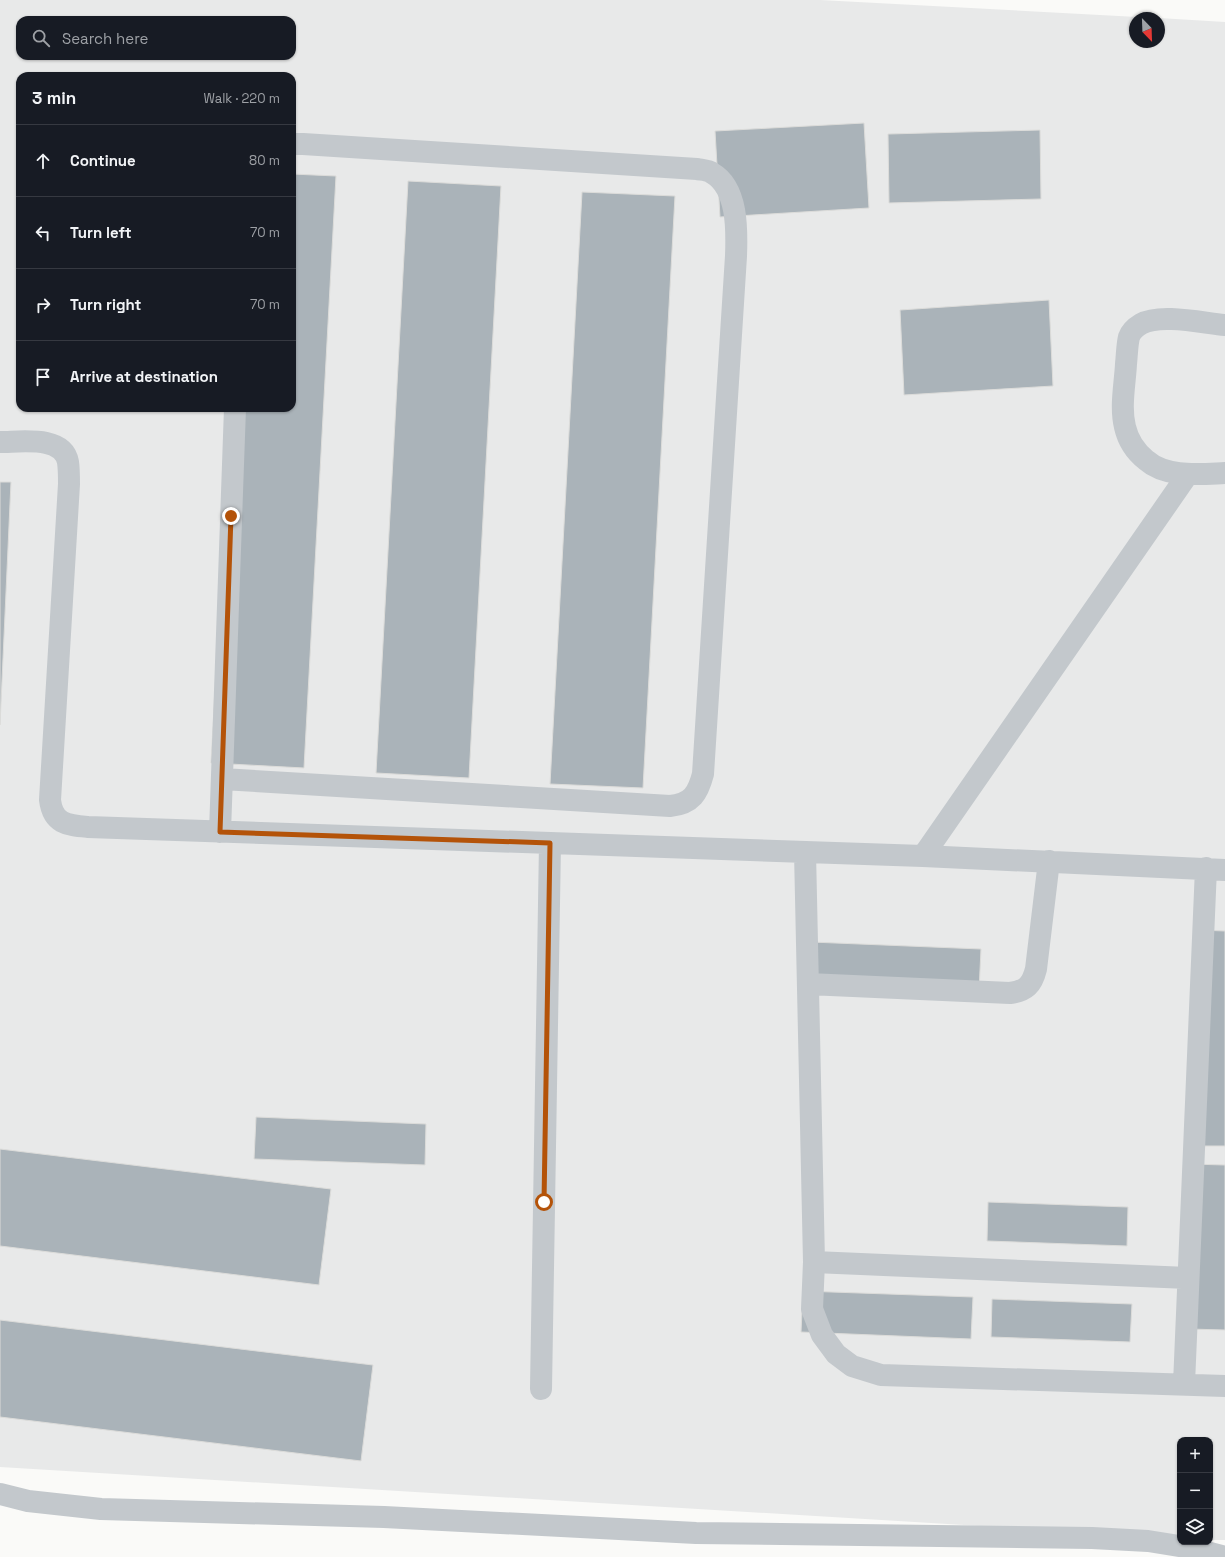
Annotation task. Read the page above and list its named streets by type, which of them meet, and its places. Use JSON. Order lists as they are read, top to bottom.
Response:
{
  "north": "bottom right",
  "page": {
    "search": "Search here",
    "heading": ["3 min", "Walk · 220 m"],
    "list": [
      ["Continue", "80 m"],
      ["Turn left", "70 m"],
      ["Turn right", "70 m"],
      "Arrive at destination"
    ],
    "map_buttons": ["+", "−"]
  }
}
